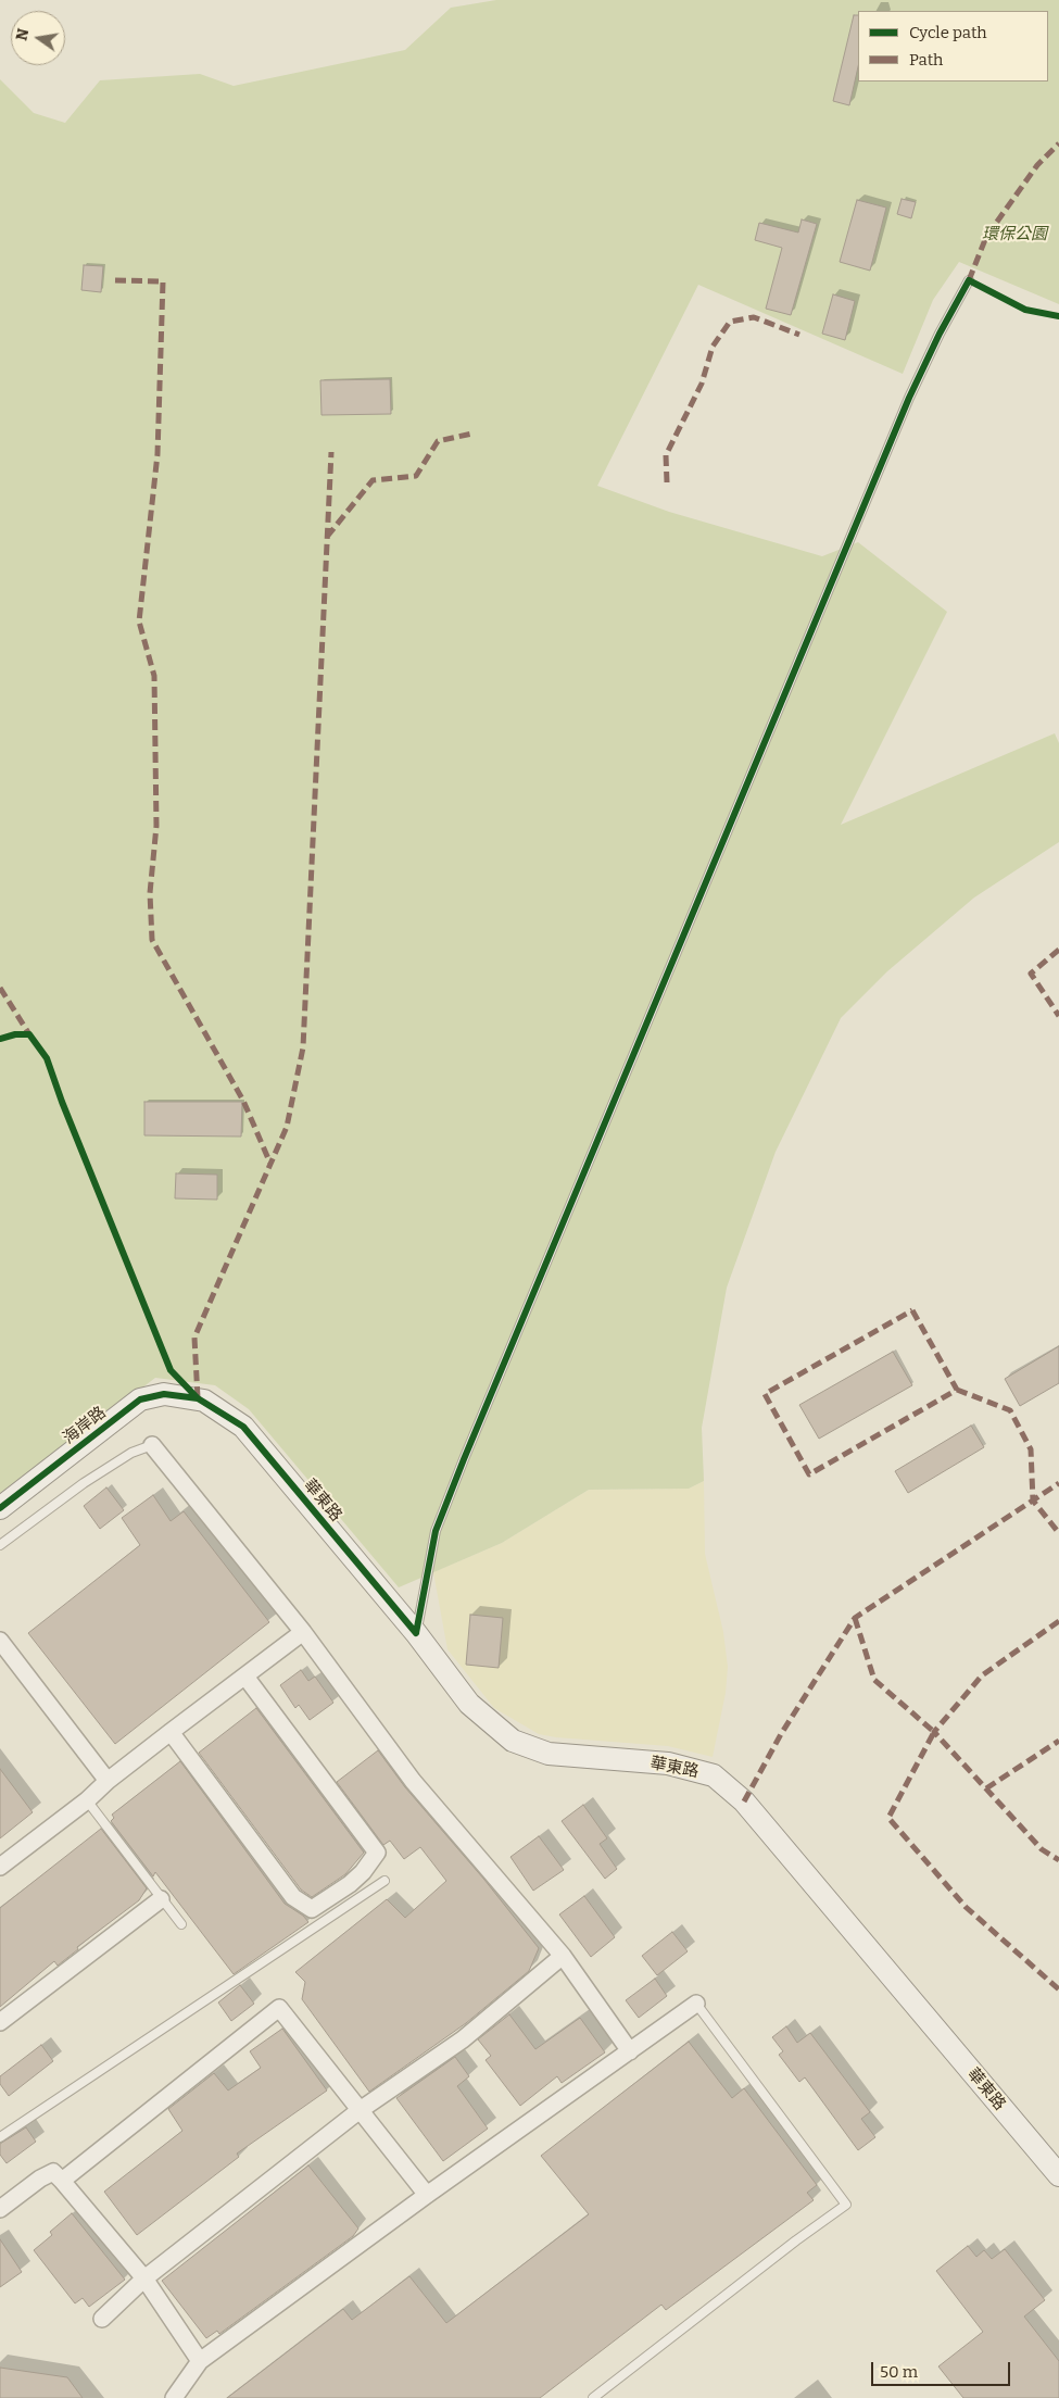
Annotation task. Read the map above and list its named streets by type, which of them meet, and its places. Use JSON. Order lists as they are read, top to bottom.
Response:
{
  "streets": {
    "main road": ["海岸路", "華東路"]
  },
  "crossings": [
    ["海岸路", "華東路"]
  ],
  "parks": ["環保公園"],
  "legend": ["Cycle path", "Path"],
  "scale_bar": "50 m",
  "north": "left"
}
